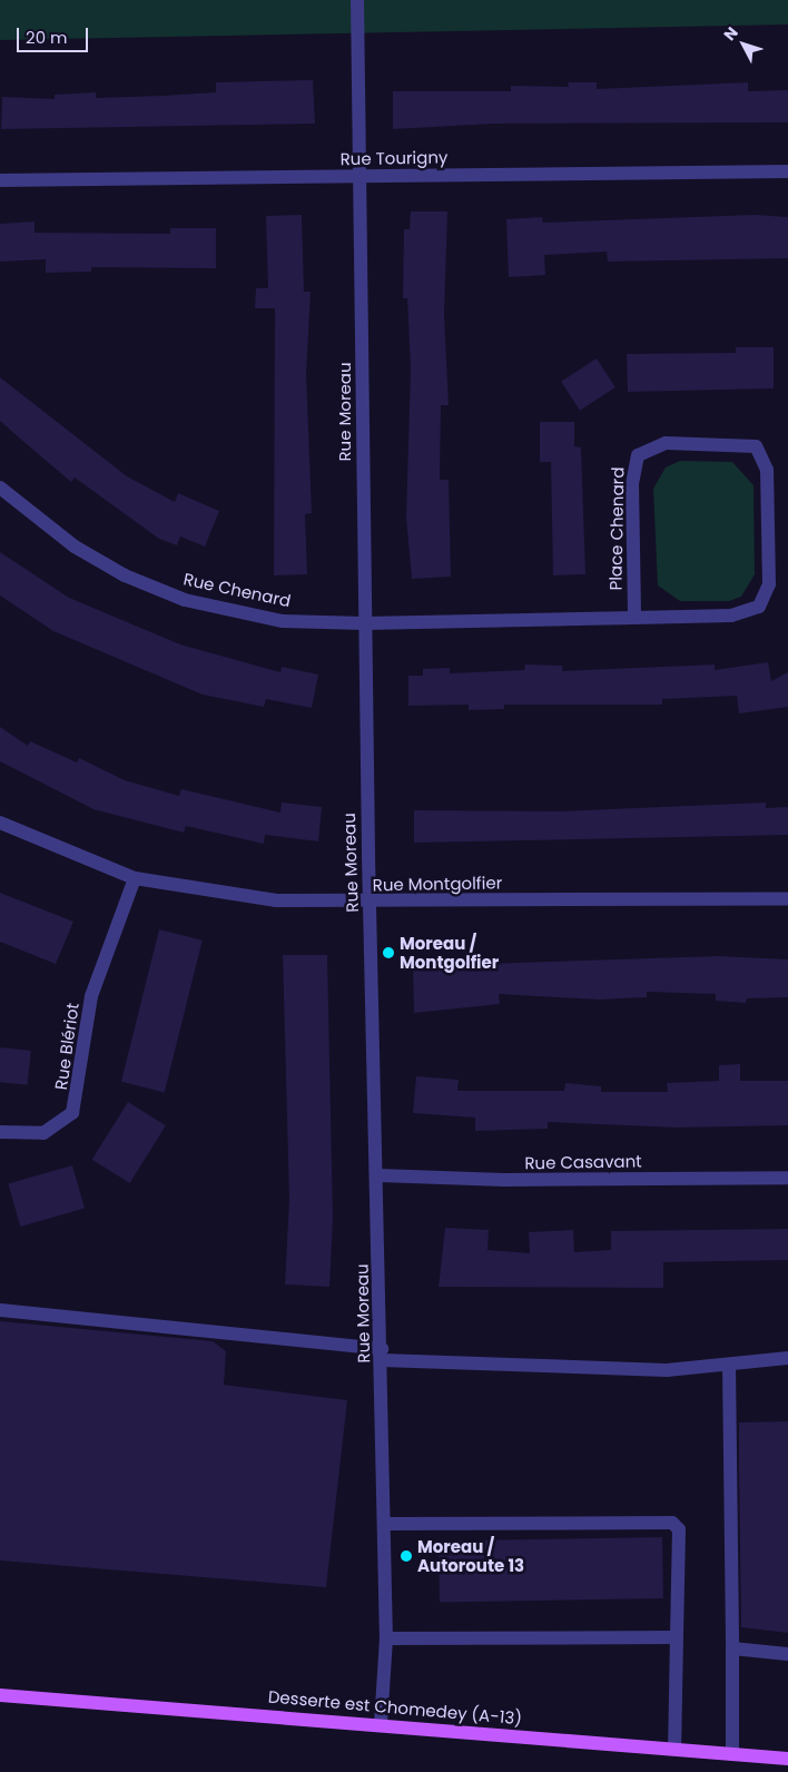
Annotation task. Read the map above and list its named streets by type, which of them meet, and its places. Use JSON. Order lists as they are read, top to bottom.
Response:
{
  "streets": {
    "main road": ["Desserte est Chomedey (A-13)"],
    "street": [
      "Rue Tourigny",
      "Rue Moreau",
      "Place Chenard",
      "Rue Chenard",
      "Rue Montgolfier",
      "Rue Blériot",
      "Rue Casavant"
    ]
  },
  "crossings": [
    ["Rue Tourigny", "Rue Moreau"],
    ["Rue Moreau", "Place Chenard"],
    ["Rue Moreau", "Rue Chenard"],
    ["Rue Moreau", "Rue Montgolfier"],
    ["Rue Moreau", "Rue Casavant"],
    ["Rue Moreau", "Desserte est Chomedey (A-13)"],
    ["Place Chenard", "Rue Chenard"],
    ["Rue Montgolfier", "Rue Blériot"]
  ],
  "places": ["Moreau / Montgolfier", "Moreau / Autoroute 13"],
  "scale_bar": "20 m",
  "north": "top left"
}
